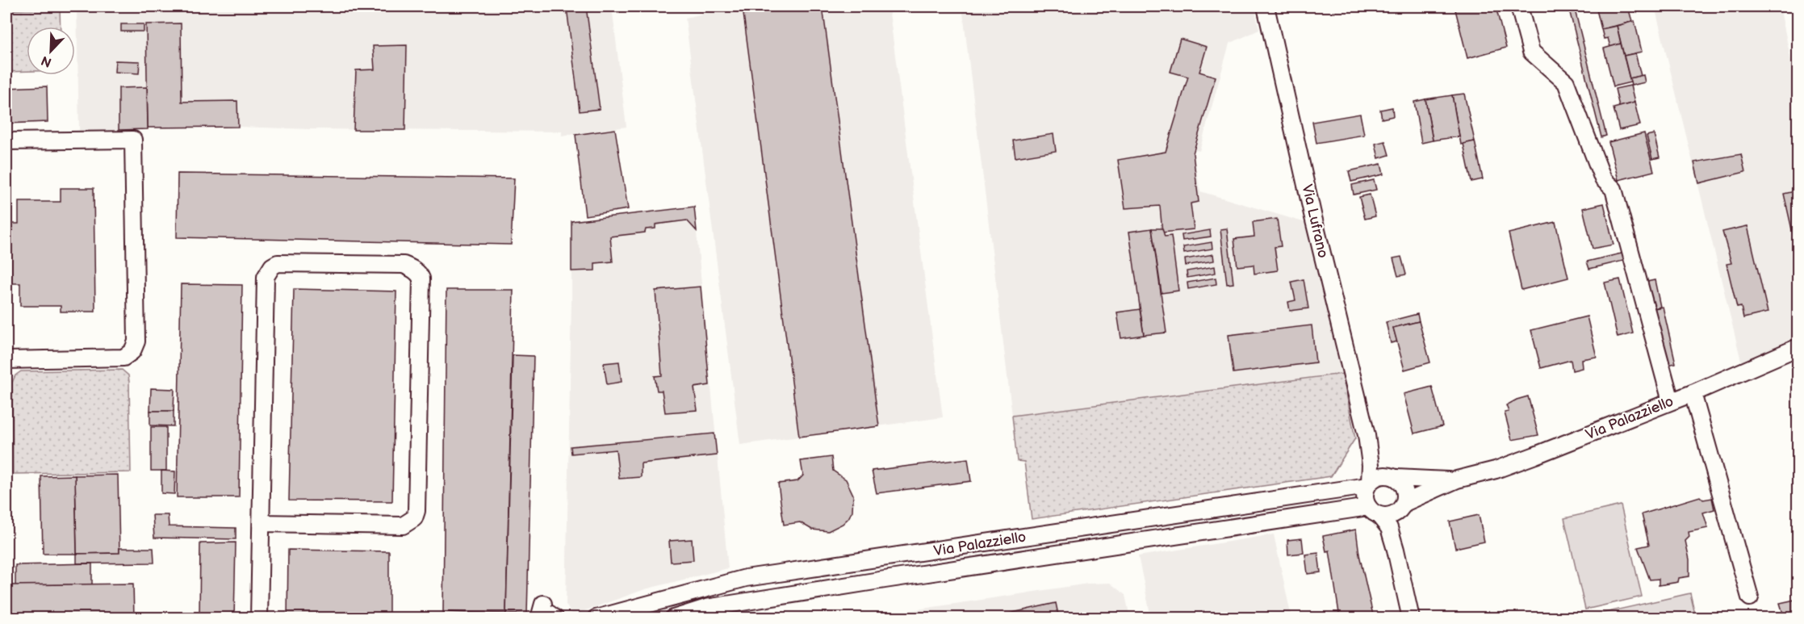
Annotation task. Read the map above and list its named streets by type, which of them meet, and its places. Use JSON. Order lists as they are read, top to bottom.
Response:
{
  "streets": {
    "street": ["Via Lufrano", "Via Palazziello"]
  },
  "crossings": [
    ["Via Lufrano", "Via Palazziello"]
  ],
  "north": "bottom left"
}
